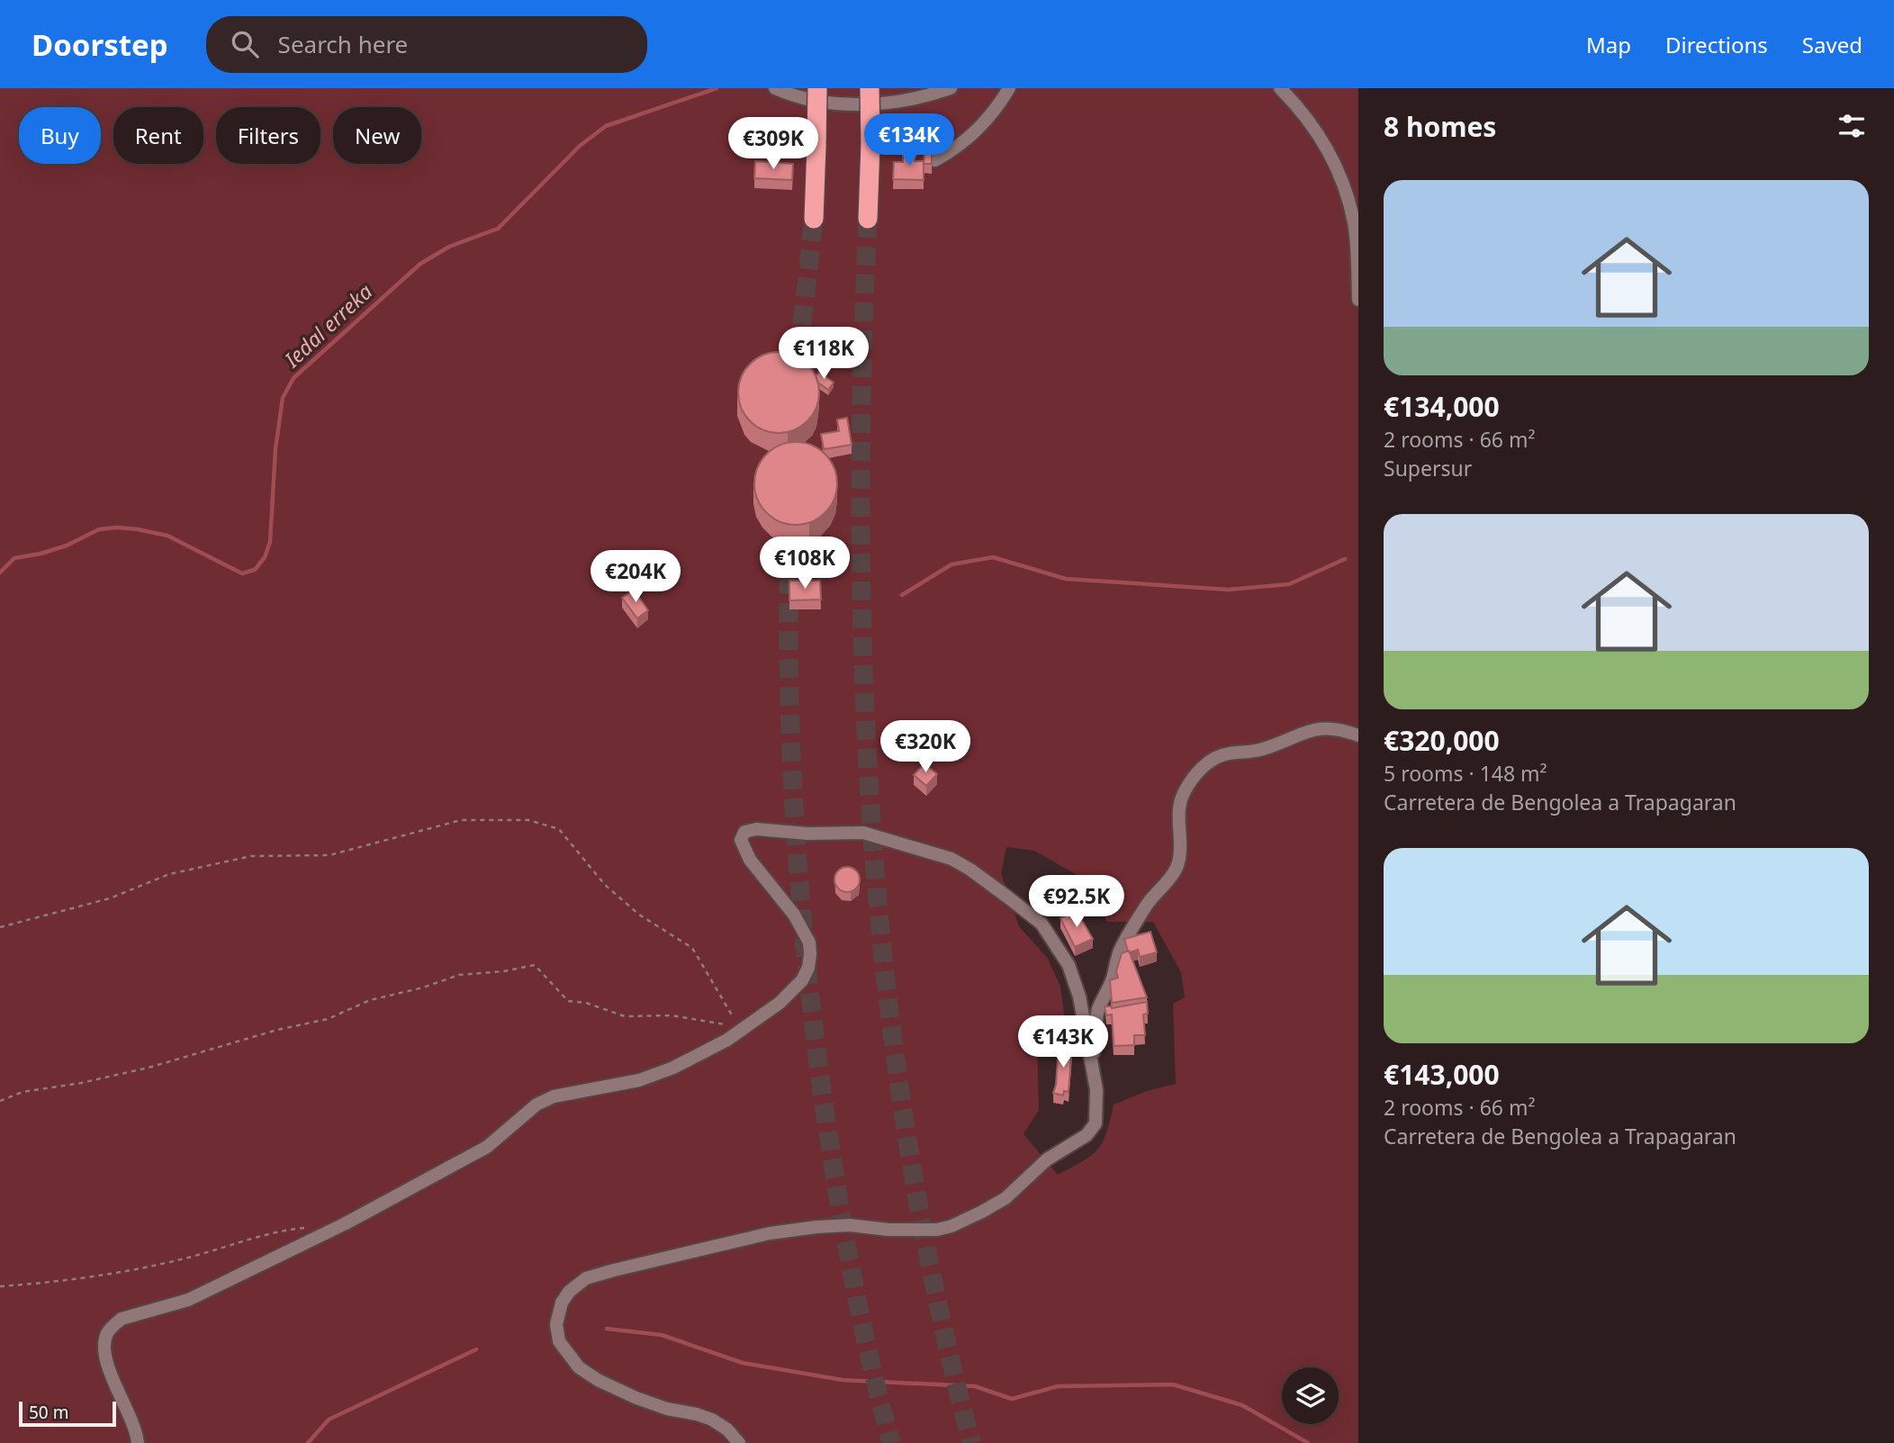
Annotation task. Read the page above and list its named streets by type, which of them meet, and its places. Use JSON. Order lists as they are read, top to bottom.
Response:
{
  "water": ["Iedal erreka"],
  "scale_bar": "50 m",
  "page": {
    "header": "Doorstep",
    "search": "Search here",
    "nav": ["Map", "Directions", "Saved"],
    "heading": "8 homes",
    "chip": [
      "Buy",
      "Rent",
      "Filters",
      "New"
    ],
    "price": [
      "€134K",
      "€309K",
      "€118K",
      "€108K",
      "€204K",
      "€320K",
      "€92.5K",
      "€143K"
    ],
    "list": [
      {
        "name": "€134,000",
        "note": "2 rooms · 66 m² · Supersur"
      },
      {
        "name": "€320,000",
        "note": "5 rooms · 148 m² · Carretera de Bengolea a Trapagaran"
      },
      {
        "name": "€143,000",
        "note": "2 rooms · 66 m² · Carretera de Bengolea a Trapagaran"
      }
    ],
    "scale": "50 m"
  }
}
